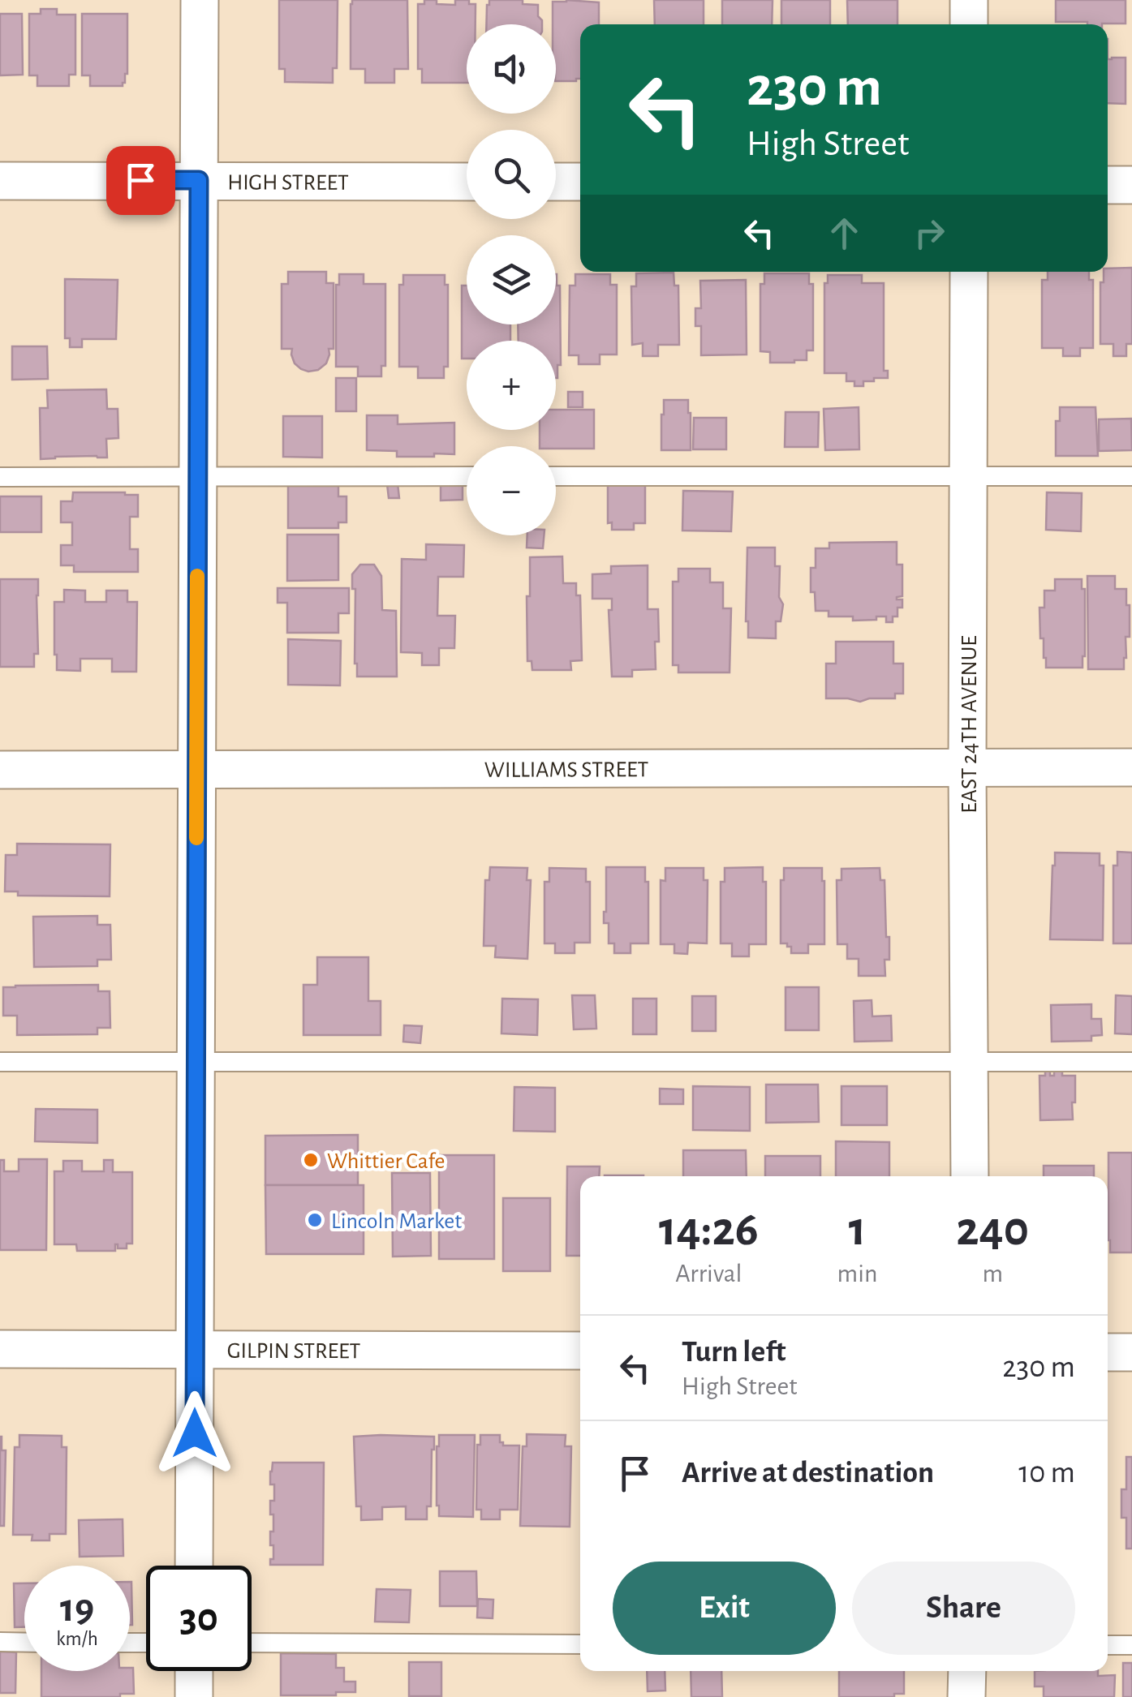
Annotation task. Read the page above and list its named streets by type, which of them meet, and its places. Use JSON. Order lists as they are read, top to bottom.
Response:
{
  "streets": {
    "street": [
      "HIGH STREET",
      "EAST 24TH AVENUE",
      "WILLIAMS STREET",
      "GILPIN STREET"
    ]
  },
  "crossings": [
    ["EAST 24TH AVENUE", "WILLIAMS STREET"]
  ],
  "places": ["Whittier Cafe", "Lincoln Market"],
  "page": {
    "map_buttons": ["+", "−"],
    "turn": ["230 m", "High Street"],
    "eta": [
      "14:26",
      "Arrival",
      "1",
      "min",
      "240",
      "m"
    ],
    "list": [
      {
        "name": "Turn left",
        "note": "High Street",
        "value": "230 m"
      },
      {
        "name": "Arrive at destination",
        "value": "10 m"
      }
    ],
    "buttons": ["Exit", "Share"],
    "speed": "19 km/h",
    "limit": "30"
  }
}
